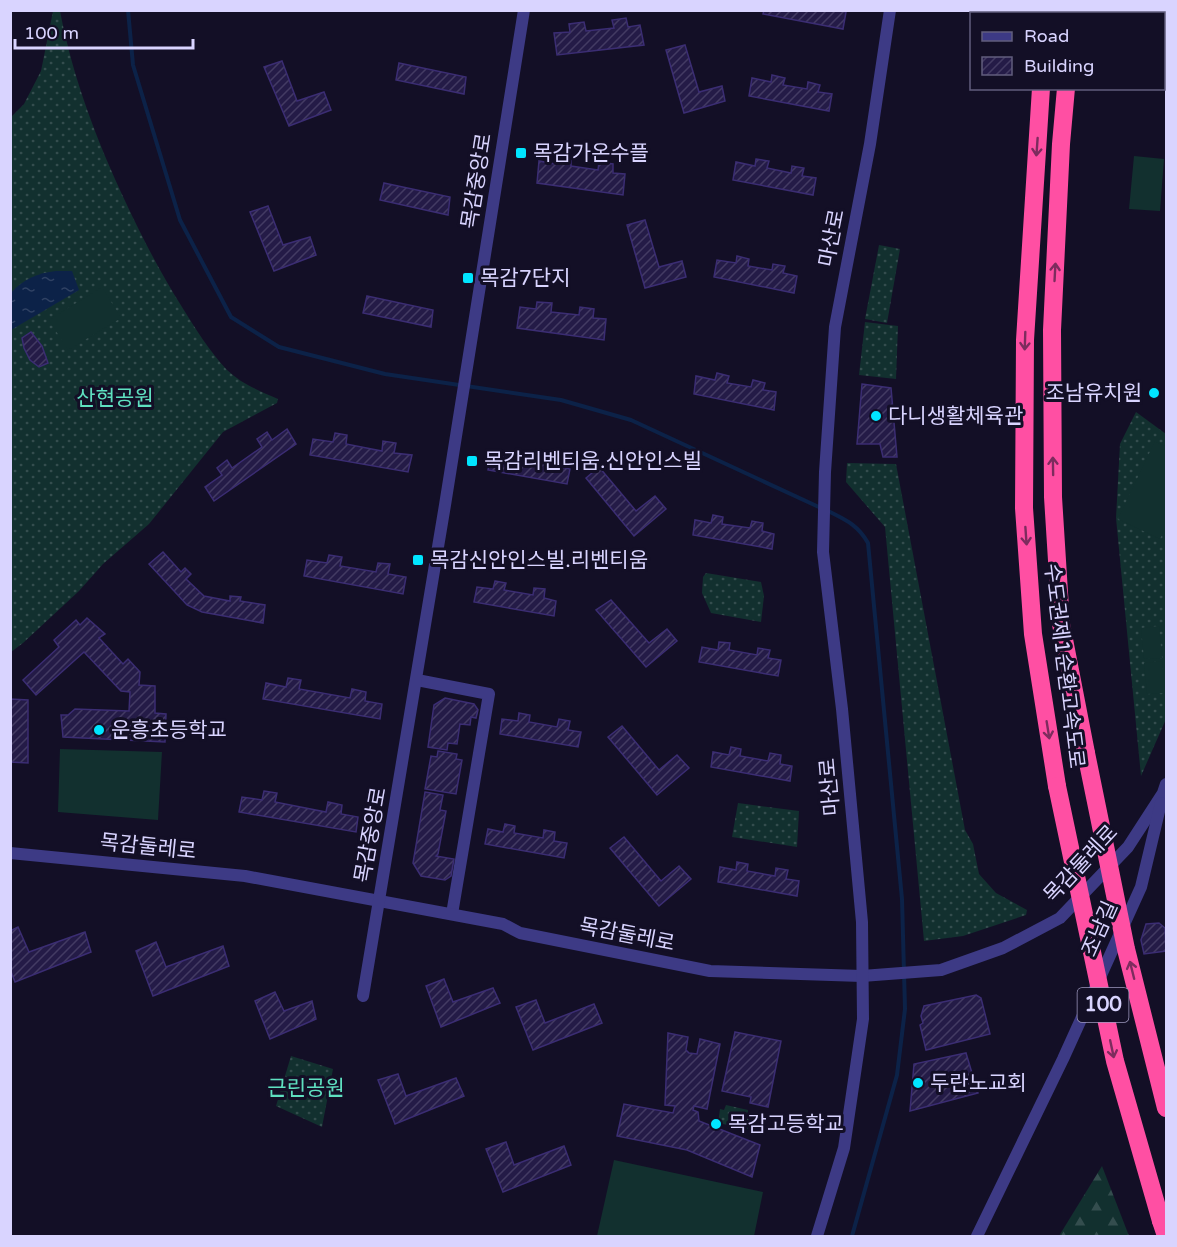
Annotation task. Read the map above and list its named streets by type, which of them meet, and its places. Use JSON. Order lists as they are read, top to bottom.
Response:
{
  "streets": {
    "highway": ["수도권제1순환고속도로", "100"],
    "street": [
      "목감중앙로",
      "마산로",
      "목감둘레로",
      "조남길"
    ]
  },
  "crossings": [
    ["목감중앙로", "목감둘레로"],
    ["마산로", "목감둘레로"],
    ["목감둘레로", "조남길"]
  ],
  "parks": ["산현공원", "근린공원"],
  "places": {
    "transit": [
      "목감가온수플",
      "목감7단지",
      "목감리벤티움.신안인스빌",
      "목감신안인스빌.리벤티움"
    ],
    "other": [
      "조남유치원",
      "다니생활체육관",
      "운흥초등학교",
      "두란노교회",
      "목감고등학교"
    ]
  },
  "legend": ["Road", "Building"],
  "scale_bar": "100 m"
}
